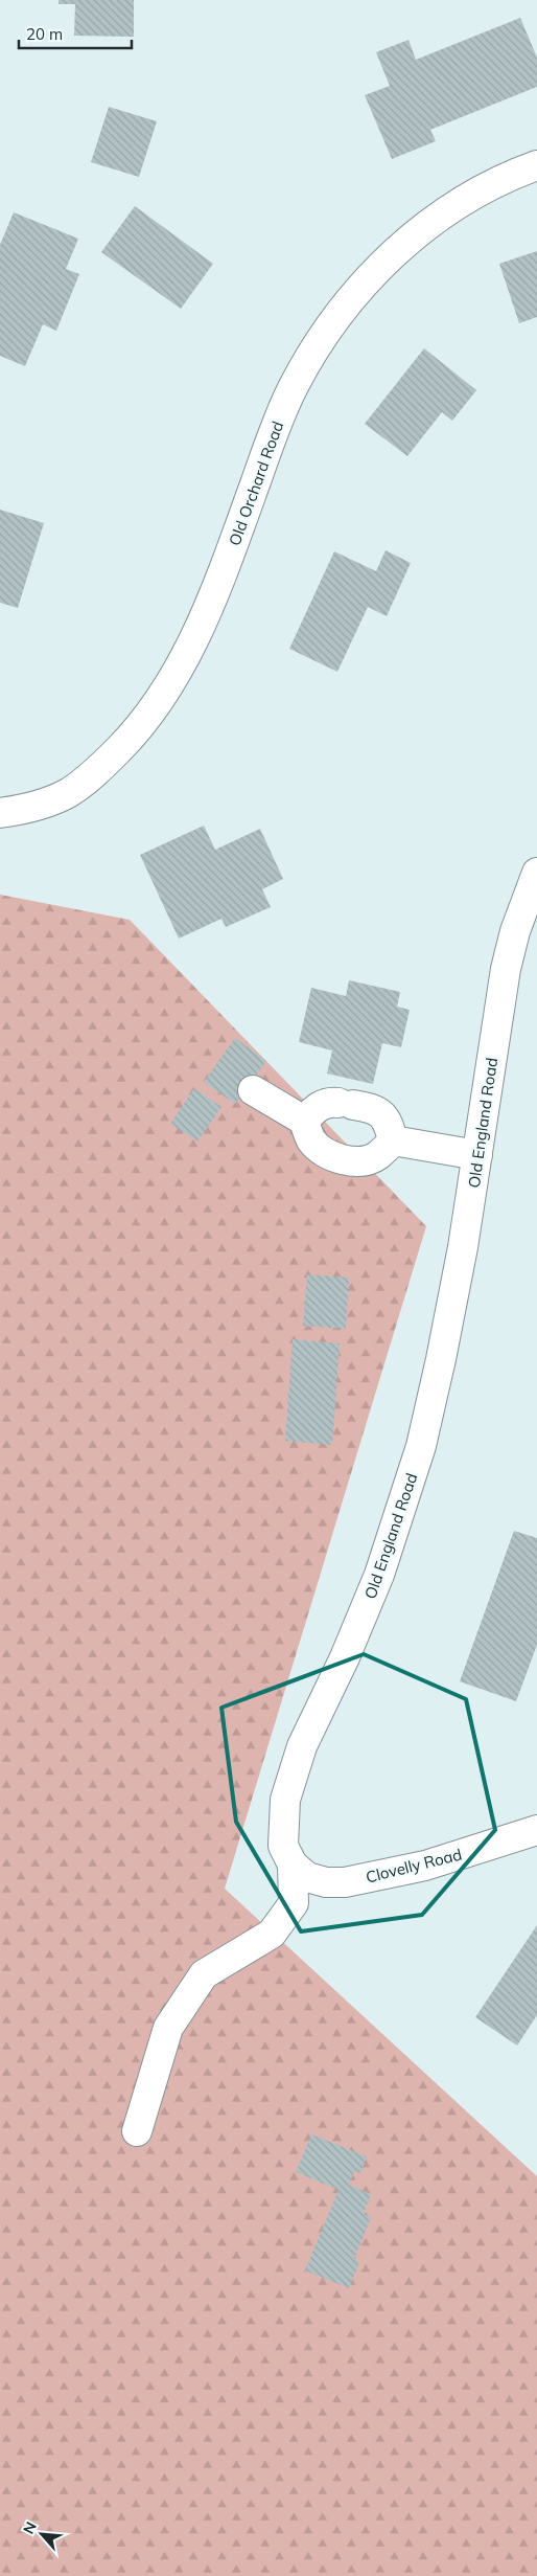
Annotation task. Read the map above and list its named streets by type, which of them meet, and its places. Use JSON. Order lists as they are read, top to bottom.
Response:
{
  "streets": {
    "street": ["Old Orchard Road", "Old England Road", "Clovelly Road"]
  },
  "crossings": [
    ["Old England Road", "Clovelly Road"]
  ],
  "scale_bar": "20 m",
  "north": "top left"
}
